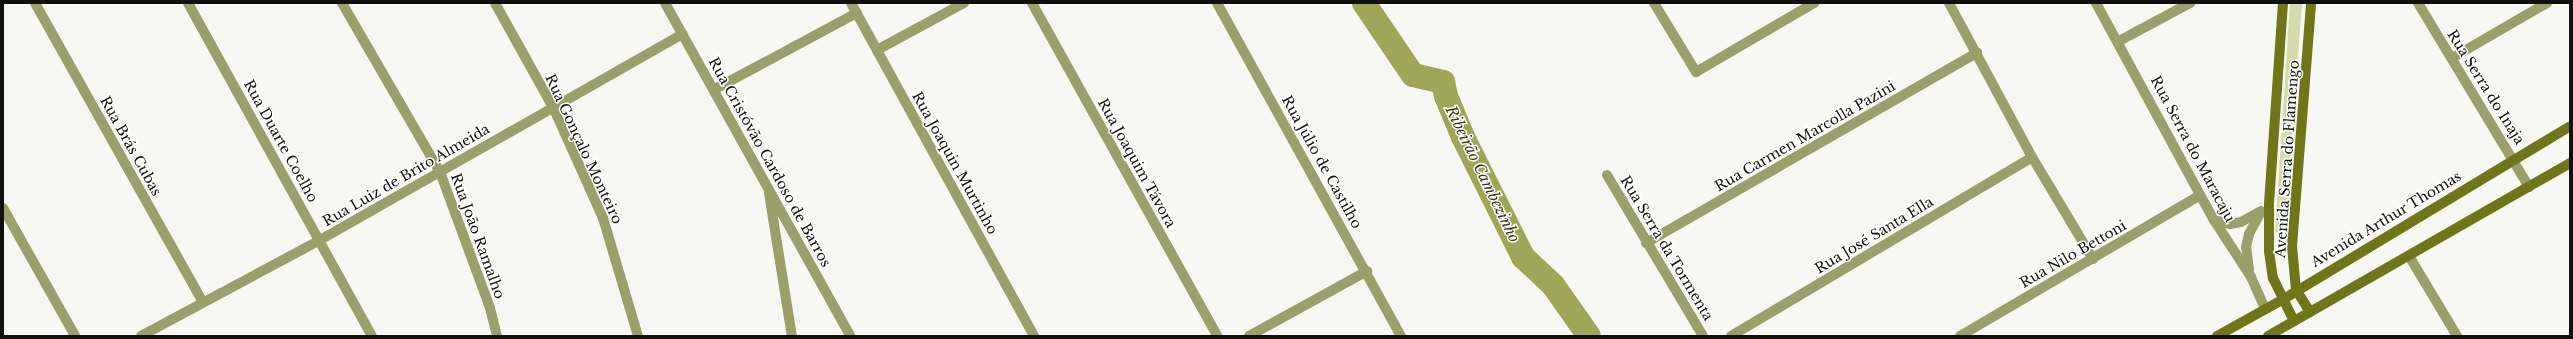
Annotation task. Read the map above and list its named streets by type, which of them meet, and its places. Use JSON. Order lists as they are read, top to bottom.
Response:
{
  "streets": {
    "main road": ["Avenida Serra do Flamengo", "Avenida Arthur Thomas"],
    "street": [
      "Rua Serra do Inaja",
      "Rua Carmen Marcolla Pazini",
      "Rua Duarte Coelho",
      "Rua Brás Cubas",
      "Rua Gonçalo Monteiro",
      "Rua Serra do Maracaju",
      "Rua Cristóvão Cardoso de Barros",
      "Rua Júlio de Castilho",
      "Rua Joaquin Murtinho",
      "Rua Joaquim Távora",
      "Rua Luiz de Brito Almeida",
      "Rua José Santa Ella",
      "Rua João Ramalho",
      "Rua Serra da Tormenta",
      "Rua Nilo Bettoni"
    ]
  },
  "crossings": [
    ["Rua Serra do Inaja", "Avenida Arthur Thomas"],
    ["Rua Carmen Marcolla Pazini", "Rua Serra da Tormenta"],
    ["Rua Duarte Coelho", "Rua Luiz de Brito Almeida"],
    ["Rua Brás Cubas", "Rua Luiz de Brito Almeida"],
    ["Rua Gonçalo Monteiro", "Rua Luiz de Brito Almeida"],
    ["Rua Serra do Maracaju", "Avenida Arthur Thomas"],
    ["Rua Serra do Maracaju", "Rua Nilo Bettoni"],
    ["Avenida Serra do Flamengo", "Avenida Arthur Thomas"],
    ["Rua Cristóvão Cardoso de Barros", "Rua Luiz de Brito Almeida"],
    ["Rua Luiz de Brito Almeida", "Rua João Ramalho"]
  ],
  "water": ["Ribeirão Cambezinho"]
}
